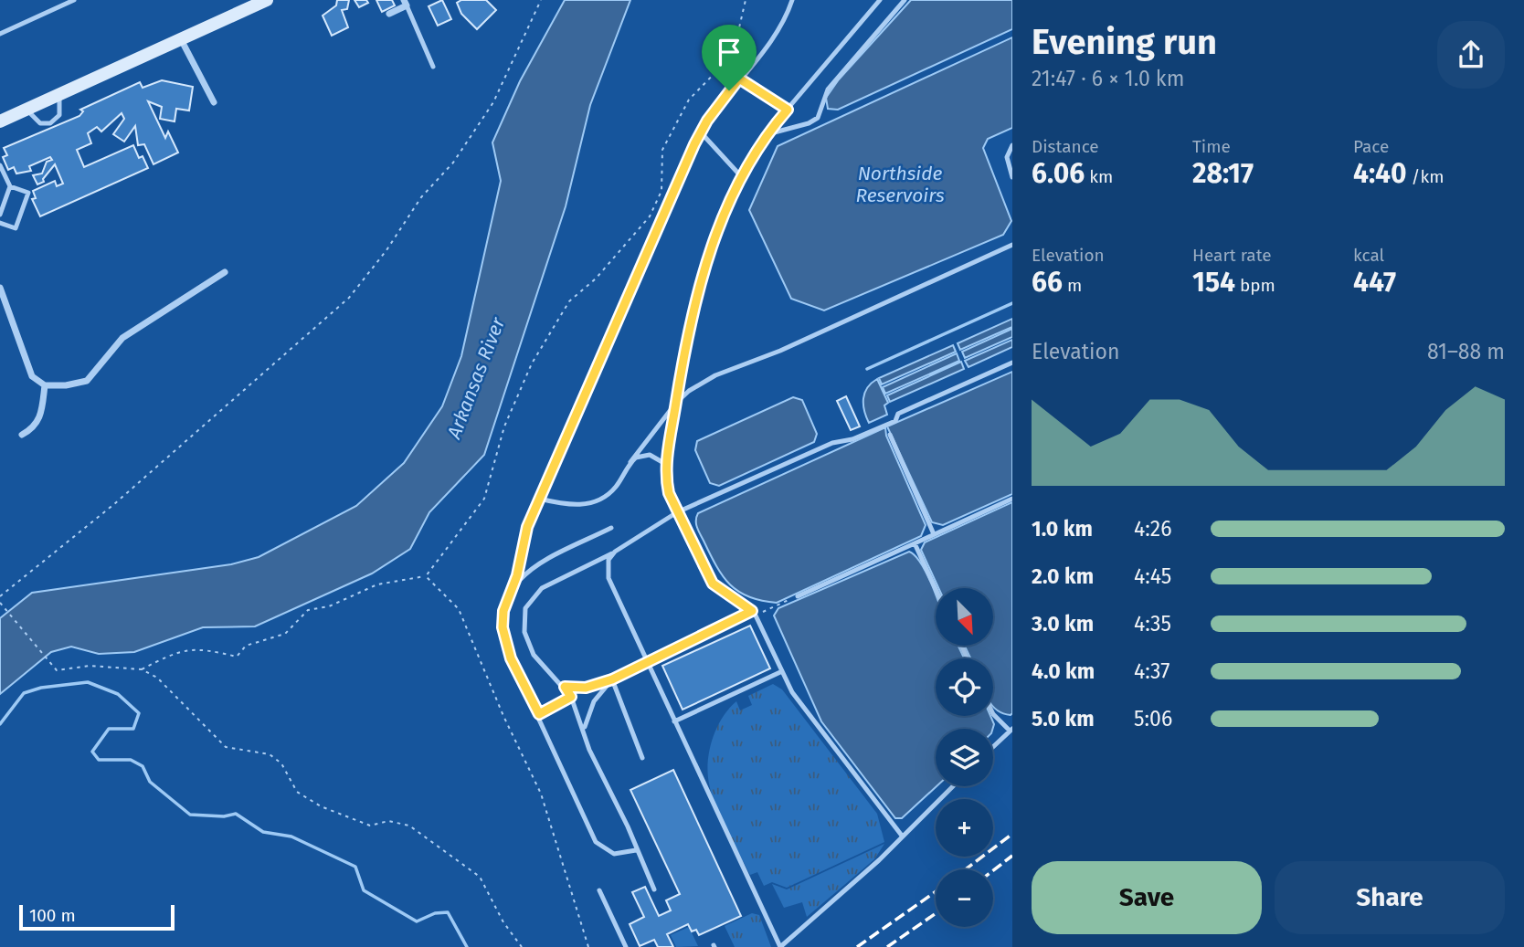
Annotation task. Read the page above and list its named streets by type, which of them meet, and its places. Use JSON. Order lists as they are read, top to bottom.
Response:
{
  "water": ["Northside Reservoirs", "Arkansas River"],
  "scale_bar": "100 m",
  "north": "bottom right",
  "page": {
    "heading": ["Evening run", "21:47 · 6 × 1.0 km"],
    "stats": [
      ["Distance", "6.06 km"],
      ["Time", "28:17"],
      ["Pace", "4:40 /km"],
      ["Elevation", "66 m"],
      ["Heart rate", "154 bpm"],
      ["kcal", "447"]
    ],
    "chart": ["Elevation", "81–88 m"],
    "list": [
      {
        "name": "1.0 km",
        "note": "4:26"
      },
      {
        "name": "2.0 km",
        "note": "4:45"
      },
      {
        "name": "3.0 km",
        "note": "4:35"
      },
      {
        "name": "4.0 km",
        "note": "4:37"
      },
      {
        "name": "5.0 km",
        "note": "5:06"
      }
    ],
    "map_buttons": ["+", "−"],
    "buttons": ["Save", "Share"],
    "scale": "100 m"
  }
}
